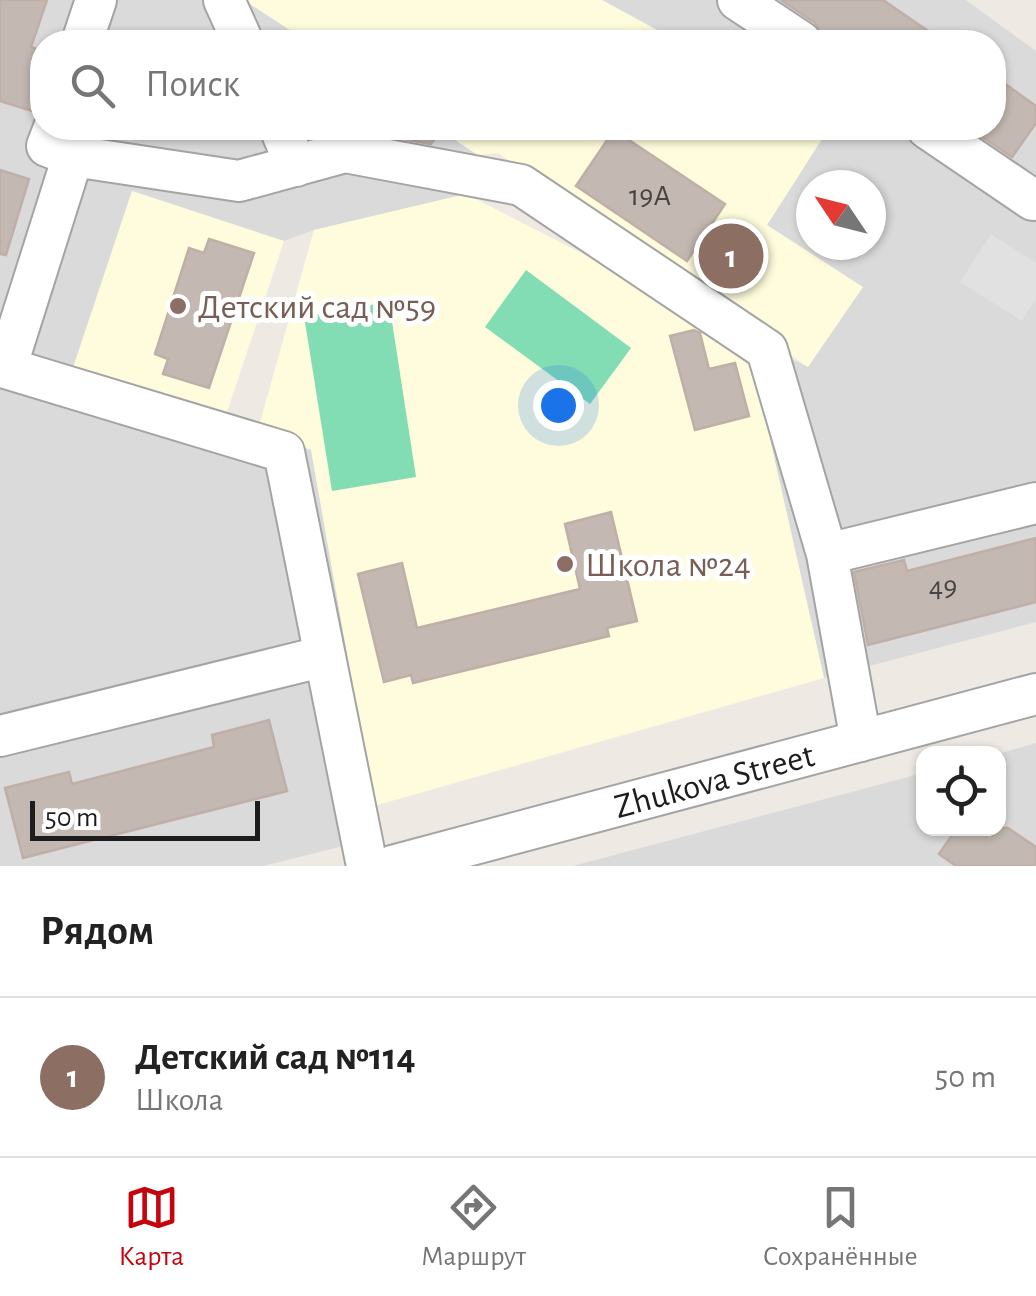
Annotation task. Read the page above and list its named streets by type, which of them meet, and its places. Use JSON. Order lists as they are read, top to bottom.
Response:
{
  "streets": {
    "street": ["Zhukova Street"]
  },
  "places": ["Детский сад №59", "Школа №24"],
  "house_numbers": ["19А", "49"],
  "scale_bar": "50 m",
  "north": "top left",
  "page": {
    "search": "Поиск",
    "pins": "1",
    "scale": "50 m",
    "heading": "Рядом",
    "list": [
      {
        "mark": "1",
        "name": "Детский сад №114",
        "note": "Школа",
        "value": "50 m"
      }
    ],
    "nav": ["Карта", "Маршрут", "Сохранённые"]
  }
}
